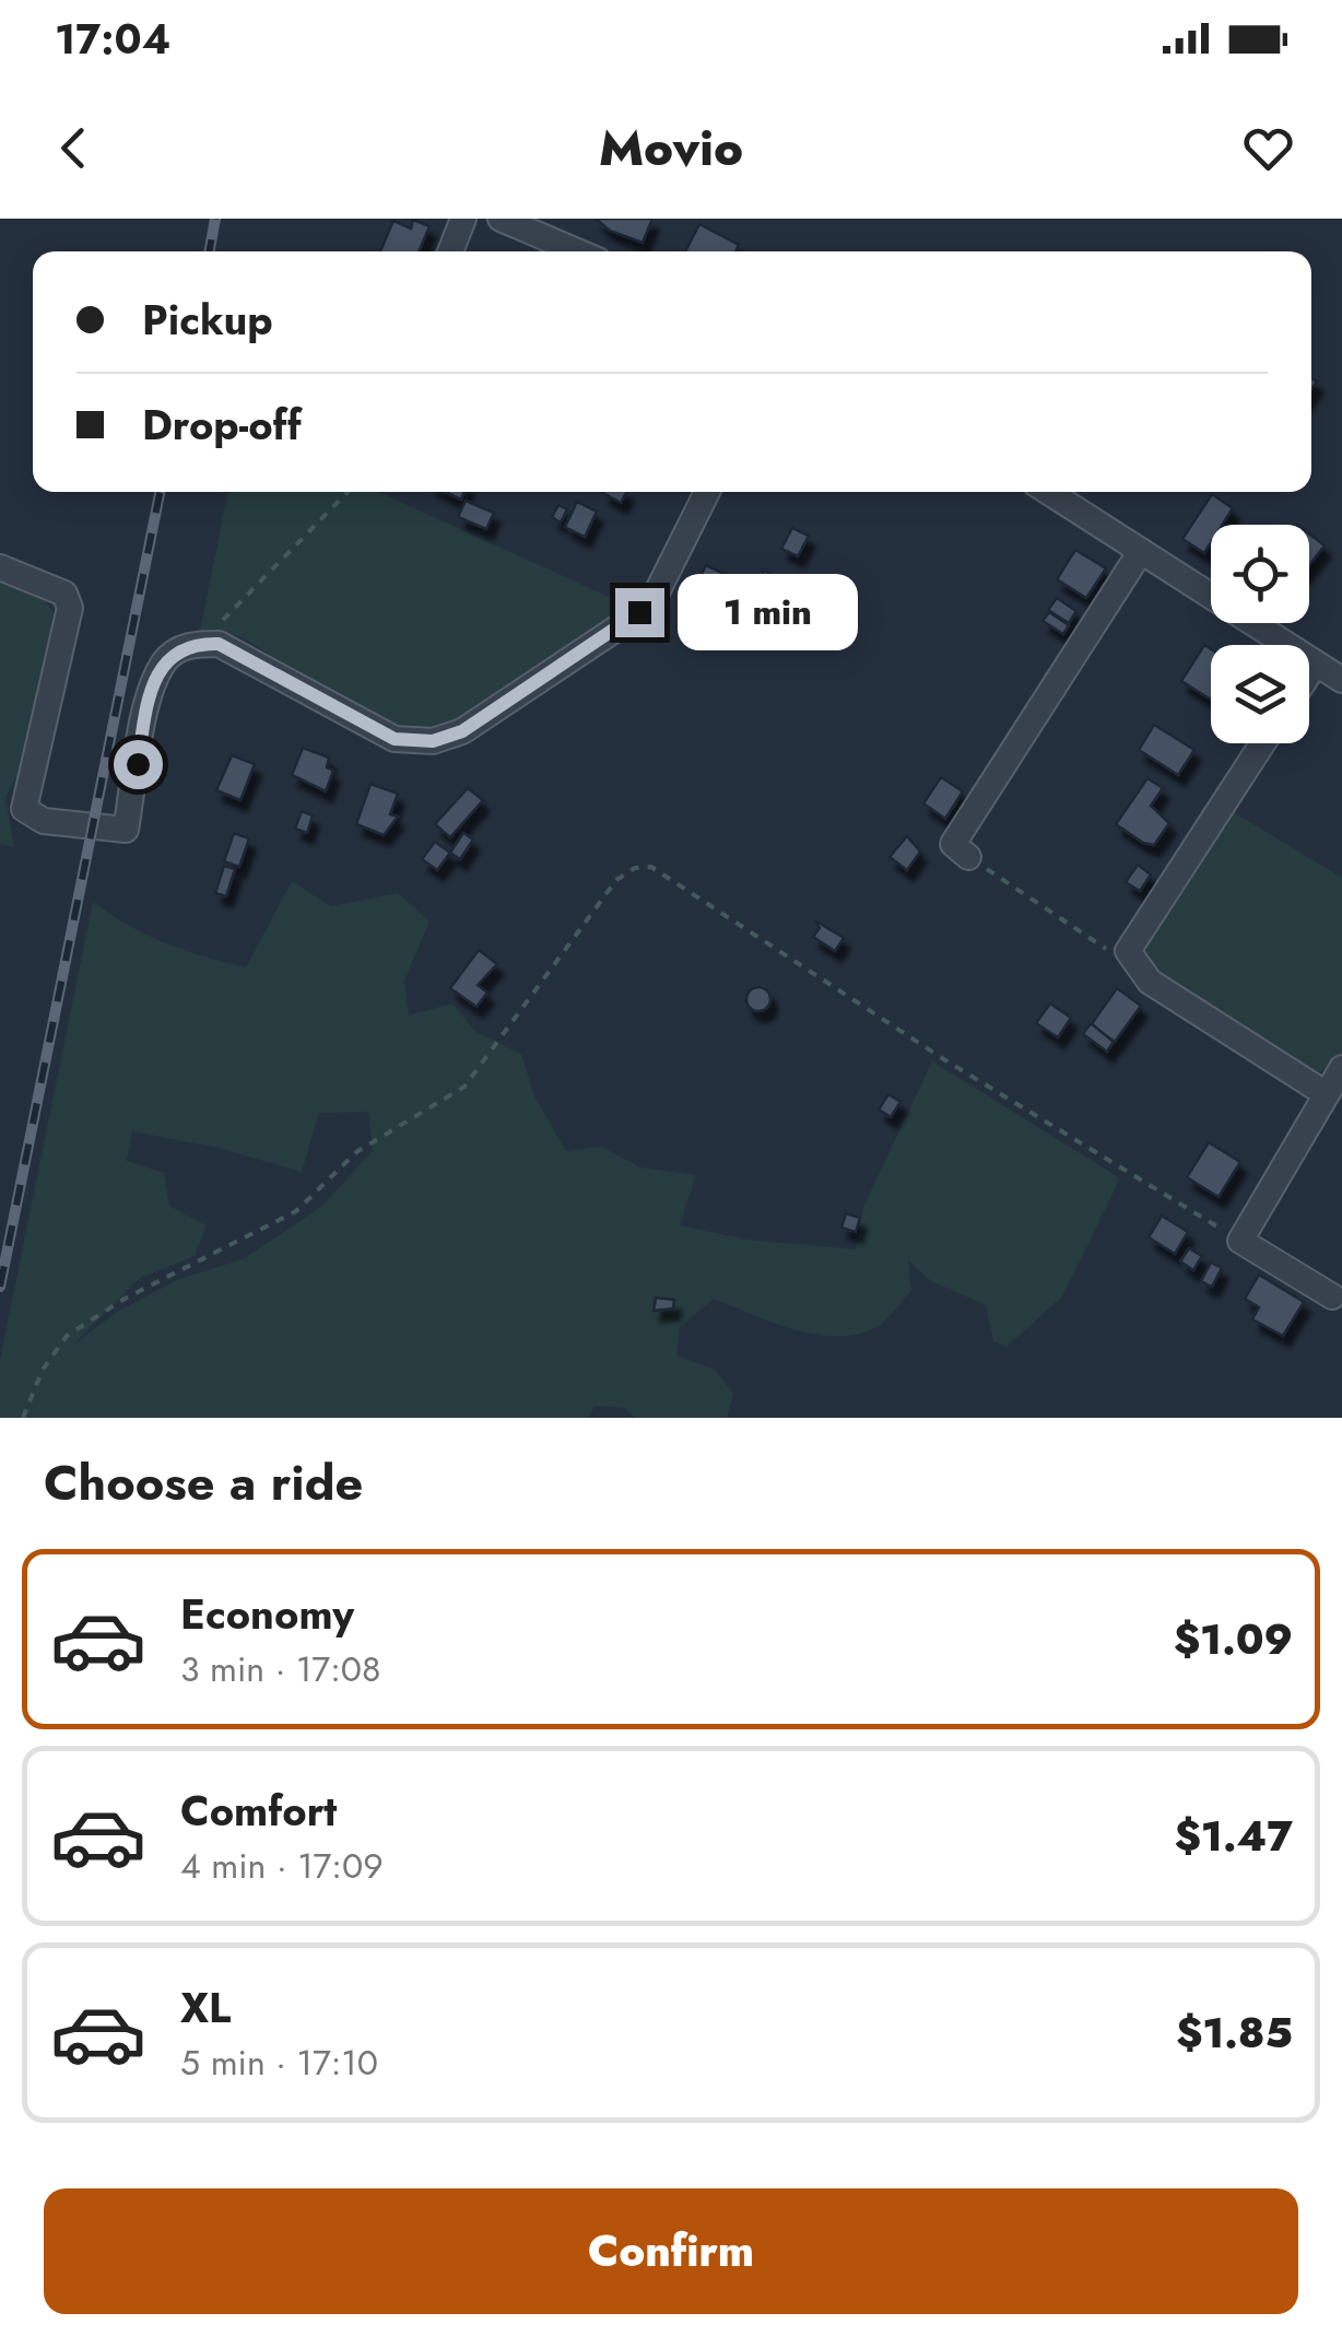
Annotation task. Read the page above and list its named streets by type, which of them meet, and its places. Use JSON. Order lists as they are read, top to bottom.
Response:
{
  "page": {
    "status": "17:04",
    "header": "Movio",
    "banner": ["Pickup", "Drop-off"],
    "bubble": "1 min",
    "heading": "Choose a ride",
    "list": [
      {
        "name": "Economy",
        "note": "3 min · 17:08",
        "value": "$1.09"
      },
      {
        "name": "Comfort",
        "note": "4 min · 17:09",
        "value": "$1.47"
      },
      {
        "name": "XL",
        "note": "5 min · 17:10",
        "value": "$1.85"
      }
    ],
    "buttons": "Confirm"
  }
}
